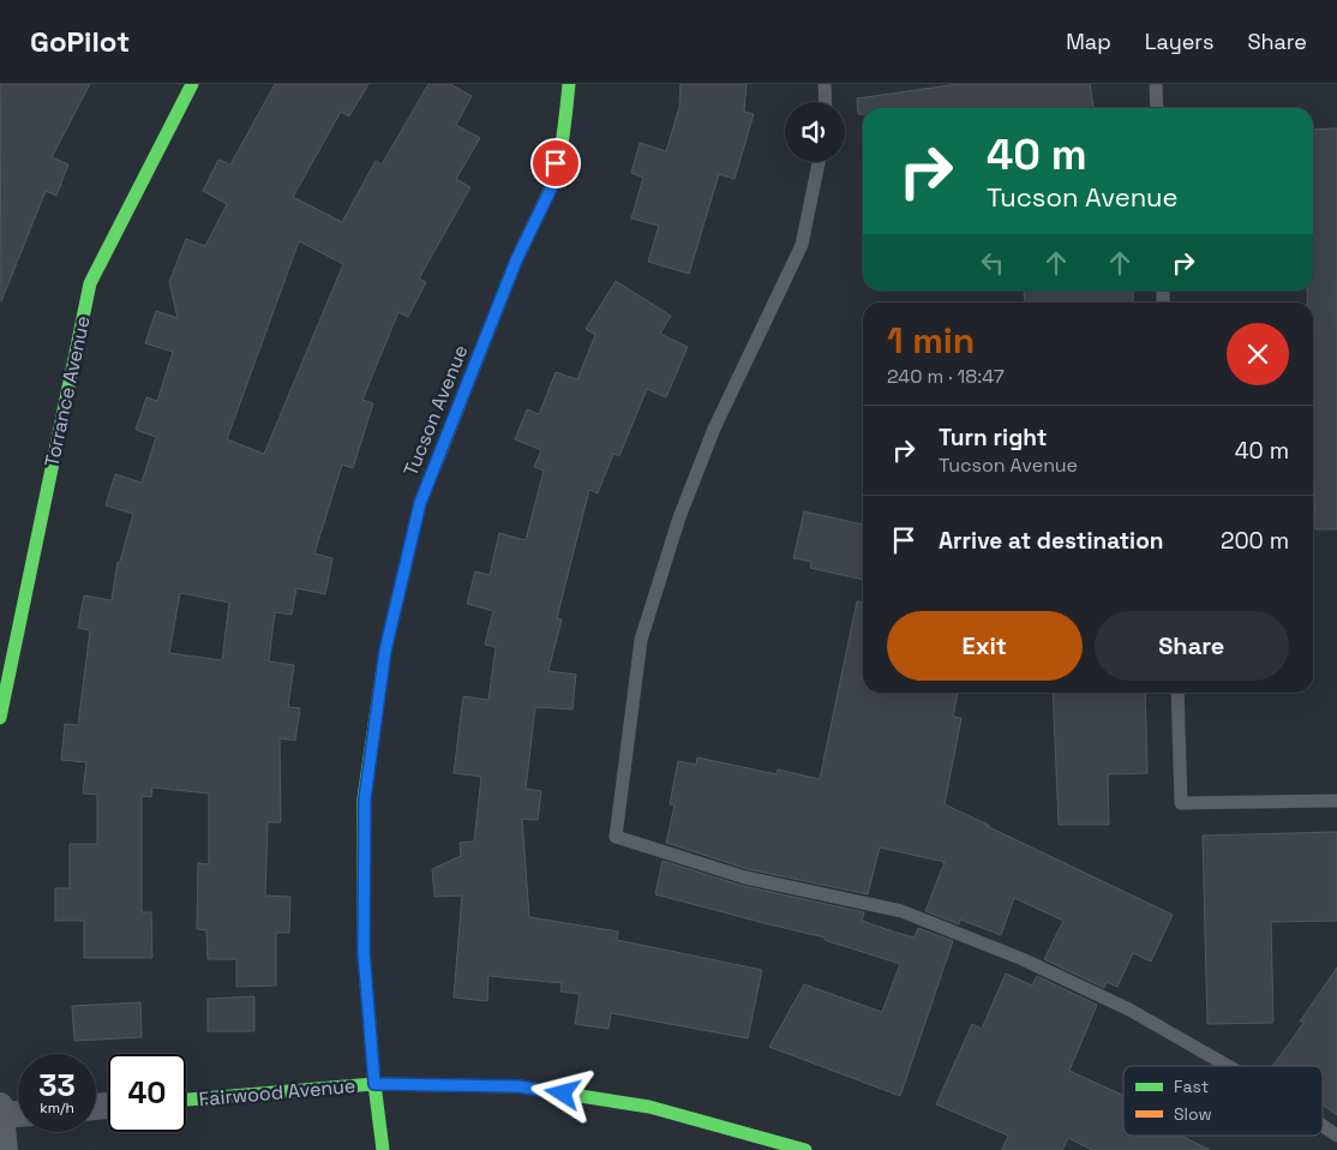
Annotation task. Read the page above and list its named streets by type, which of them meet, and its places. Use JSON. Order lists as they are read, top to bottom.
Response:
{
  "streets": {
    "street": ["Torrance Avenue", "Tucson Avenue", "Fairwood Avenue"]
  },
  "crossings": [
    ["Tucson Avenue", "Fairwood Avenue"]
  ],
  "legend": ["Fast", "Slow"],
  "page": {
    "header": "GoPilot",
    "nav": ["Map", "Layers", "Share"],
    "turn": ["40 m", "Tucson Avenue"],
    "heading": ["1 min", "240 m · 18:47"],
    "list": [
      {
        "name": "Turn right",
        "note": "Tucson Avenue",
        "value": "40 m"
      },
      {
        "name": "Arrive at destination",
        "value": "200 m"
      }
    ],
    "buttons": ["Exit", "Share"],
    "speed": "33 km/h",
    "limit": "40"
  }
}
